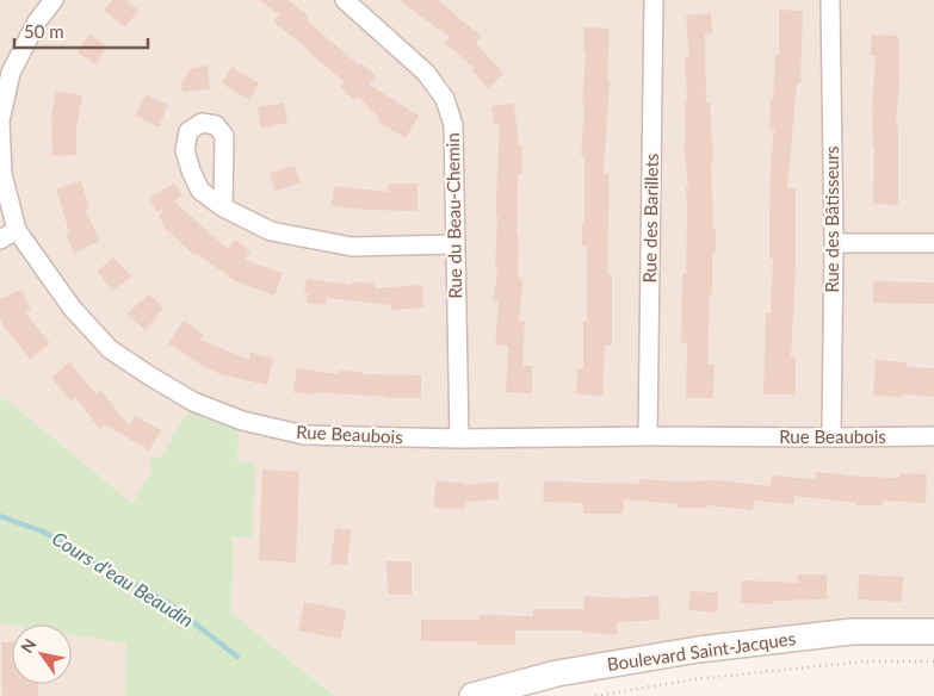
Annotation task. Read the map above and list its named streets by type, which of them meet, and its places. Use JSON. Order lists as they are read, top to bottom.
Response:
{
  "streets": {
    "street": [
      "Rue du Beau-Chemin",
      "Rue des Barillets",
      "Rue des Bâtisseurs",
      "Rue Beaubois",
      "Boulevard Saint-Jacques"
    ]
  },
  "crossings": [
    ["Rue du Beau-Chemin", "Rue Beaubois"],
    ["Rue des Barillets", "Rue Beaubois"],
    ["Rue des Bâtisseurs", "Rue Beaubois"]
  ],
  "water": ["Cours d'eau Beaudin"],
  "scale_bar": "50 m",
  "north": "top left"
}
